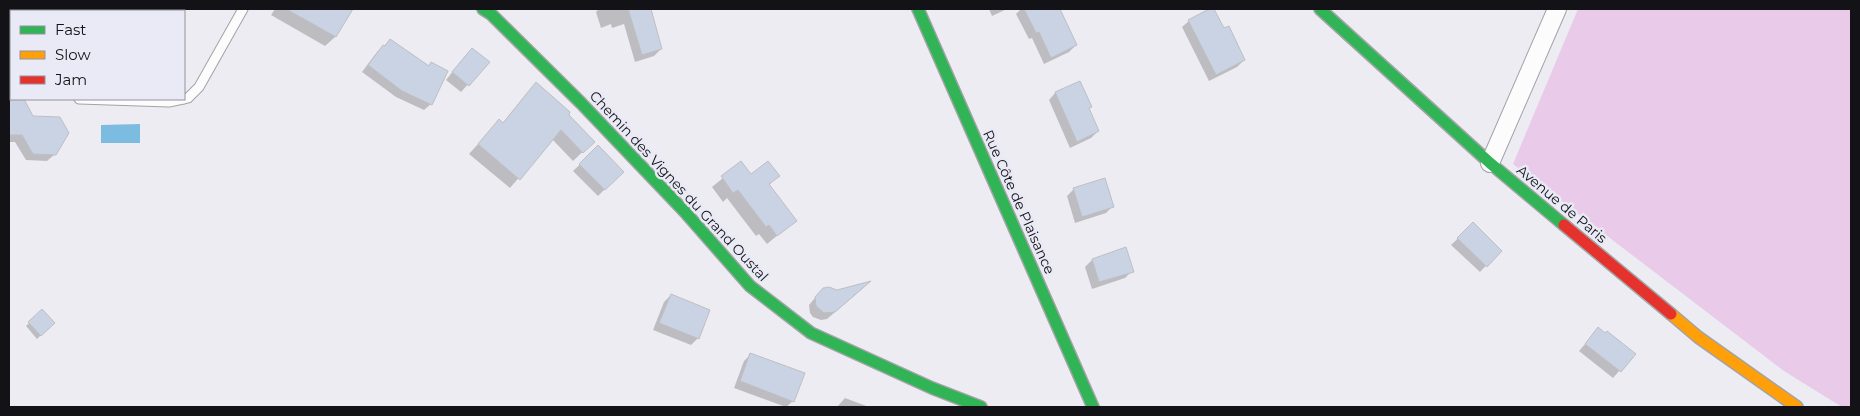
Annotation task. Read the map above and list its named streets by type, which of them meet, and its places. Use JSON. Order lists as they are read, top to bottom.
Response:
{
  "streets": {
    "street": ["Chemin des Vignes du Grand Oustal", "Rue Côte de Plaisance", "Avenue de Paris"]
  },
  "legend": ["Fast", "Slow", "Jam"]
}
